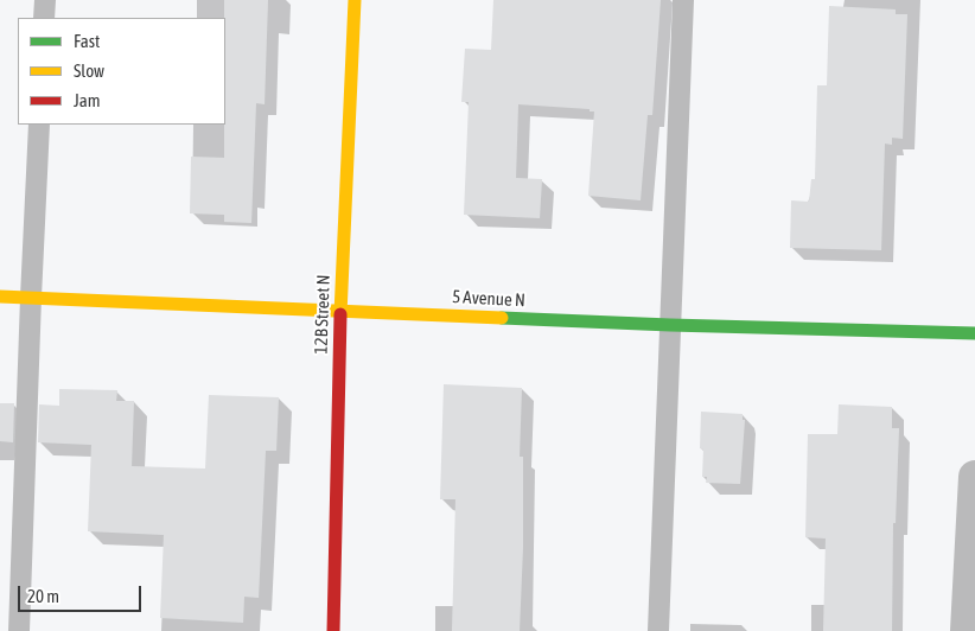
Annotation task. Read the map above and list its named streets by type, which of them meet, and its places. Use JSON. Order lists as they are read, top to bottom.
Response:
{
  "streets": {
    "main road": ["5 Avenue N", "12B Street N"]
  },
  "crossings": [
    ["5 Avenue N", "12B Street N"]
  ],
  "legend": ["Fast", "Slow", "Jam"],
  "scale_bar": "20 m"
}
